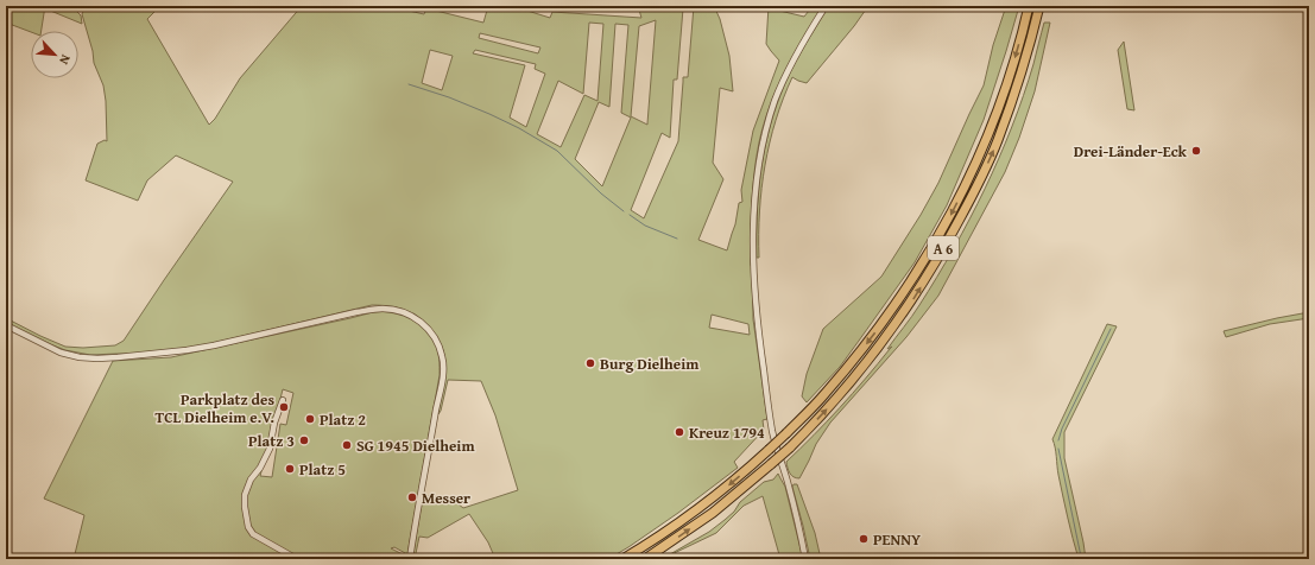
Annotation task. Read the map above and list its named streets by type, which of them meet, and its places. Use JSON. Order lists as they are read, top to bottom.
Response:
{
  "streets": {
    "highway": ["A 6"]
  },
  "places": [
    "Drei-Länder-Eck",
    "Burg Dielheim",
    "Parkplatz des TCL Dielheim e.V.",
    "Platz 2",
    "Kreuz 1794",
    "Platz 3",
    "SG 1945 Dielheim",
    "Platz 5",
    "Messer",
    "PENNY"
  ],
  "north": "bottom right"
}
